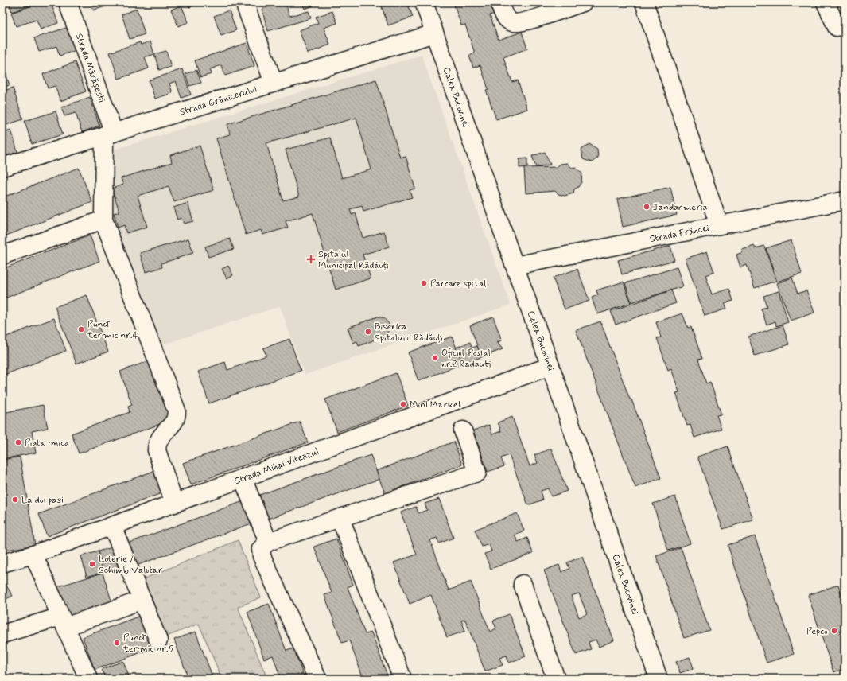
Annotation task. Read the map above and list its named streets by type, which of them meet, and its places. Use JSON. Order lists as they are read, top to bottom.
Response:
{
  "streets": {
    "street": [
      "Strada Mărășești",
      "Calea Bucovinei",
      "Strada Grănicerului",
      "Strada Frâncei",
      "Strada Mihai Viteazul"
    ]
  },
  "crossings": [
    ["Strada Mărășești", "Strada Grănicerului"],
    ["Calea Bucovinei", "Strada Grănicerului"],
    ["Calea Bucovinei", "Strada Frâncei"],
    ["Calea Bucovinei", "Strada Mihai Viteazul"]
  ],
  "places": {
    "other": [
      "Jandarmeria",
      "Parcare spital",
      "Punct termic nr.4",
      "Biserica Spitaluiui Rădăuți",
      "Oficiul Postal nr.2 Radauti",
      "Mini Market",
      "Piata mica",
      "La doi pasi",
      "Loterie / Schimb Valutar",
      "Pepco",
      "Punct termic nr.5"
    ],
    "health": ["Spitalul Municipal Rădăuți"]
  }
}
